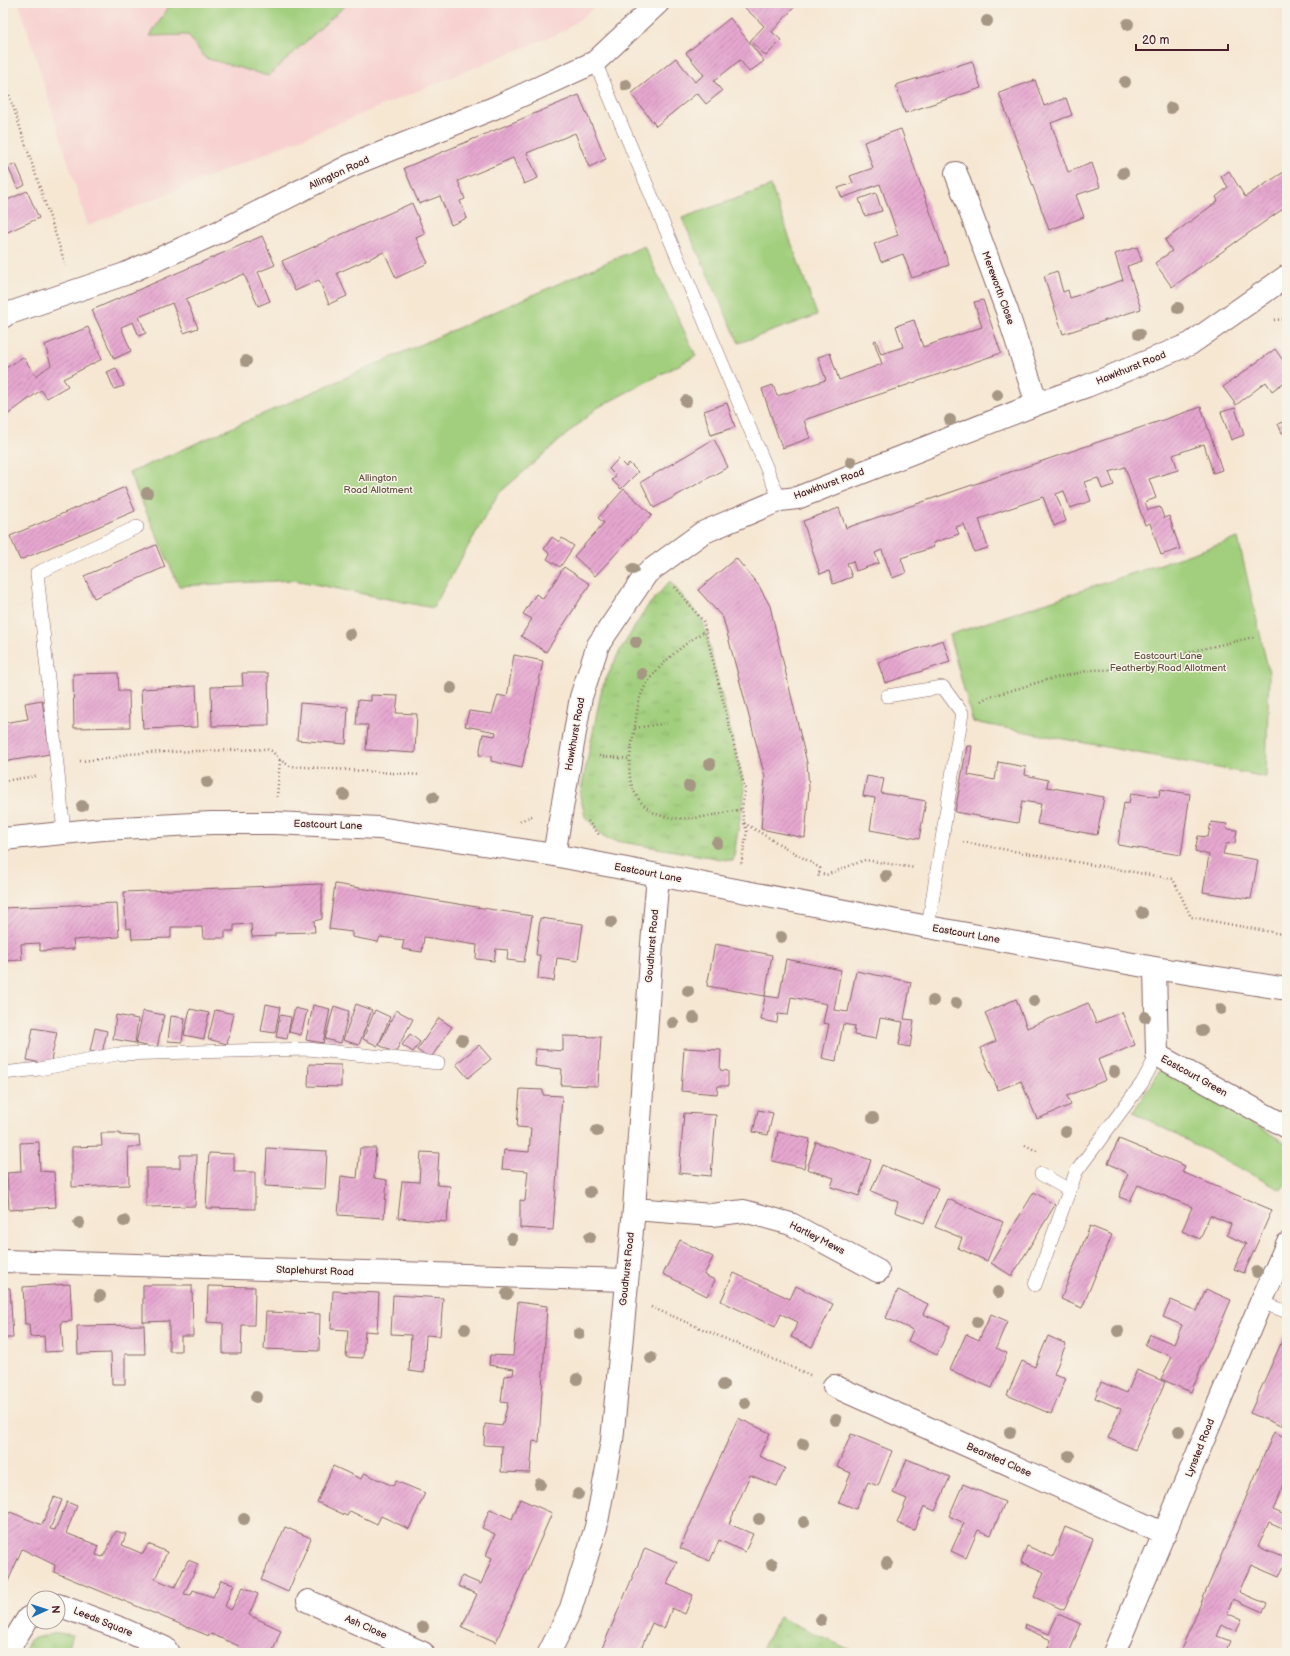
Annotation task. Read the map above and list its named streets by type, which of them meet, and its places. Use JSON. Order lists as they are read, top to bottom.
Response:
{
  "streets": {
    "street": [
      "Allington Road",
      "Mereworth Close",
      "Hawkhurst Road",
      "Eastcourt Lane",
      "Goudhurst Road",
      "Eastcourt Green",
      "Hartley Mews",
      "Staplehurst Road",
      "Lynsted Road",
      "Bearsted Close",
      "Leeds Square",
      "Ash Close"
    ]
  },
  "crossings": [
    ["Mereworth Close", "Hawkhurst Road"],
    ["Hawkhurst Road", "Eastcourt Lane"],
    ["Eastcourt Lane", "Goudhurst Road"],
    ["Eastcourt Lane", "Eastcourt Green"],
    ["Goudhurst Road", "Hartley Mews"],
    ["Goudhurst Road", "Staplehurst Road"],
    ["Lynsted Road", "Bearsted Close"]
  ],
  "parks": ["Allington Road Allotment", "Eastcourt Lane Featherby Road Allotment"],
  "scale_bar": "20 m",
  "north": "right"
}
